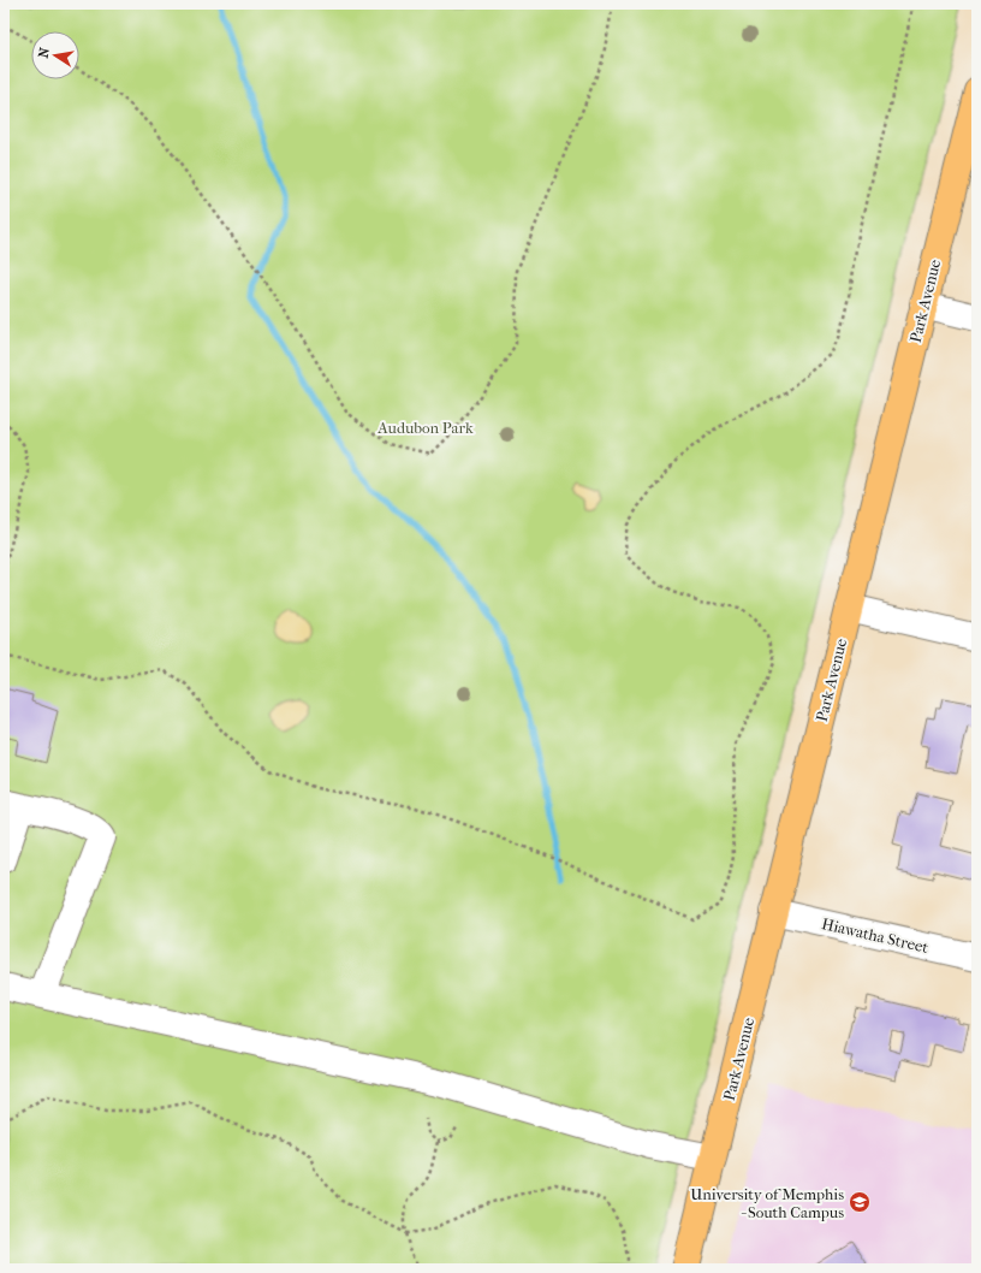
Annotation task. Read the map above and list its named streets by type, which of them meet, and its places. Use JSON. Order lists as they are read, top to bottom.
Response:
{
  "streets": {
    "main road": ["Park Avenue"],
    "street": ["Hiawatha Street"]
  },
  "crossings": [
    ["Park Avenue", "Hiawatha Street"]
  ],
  "parks": ["Audubon Park"],
  "places": {
    "school or university": ["University of Memphis - South Campus"]
  },
  "north": "left"
}
